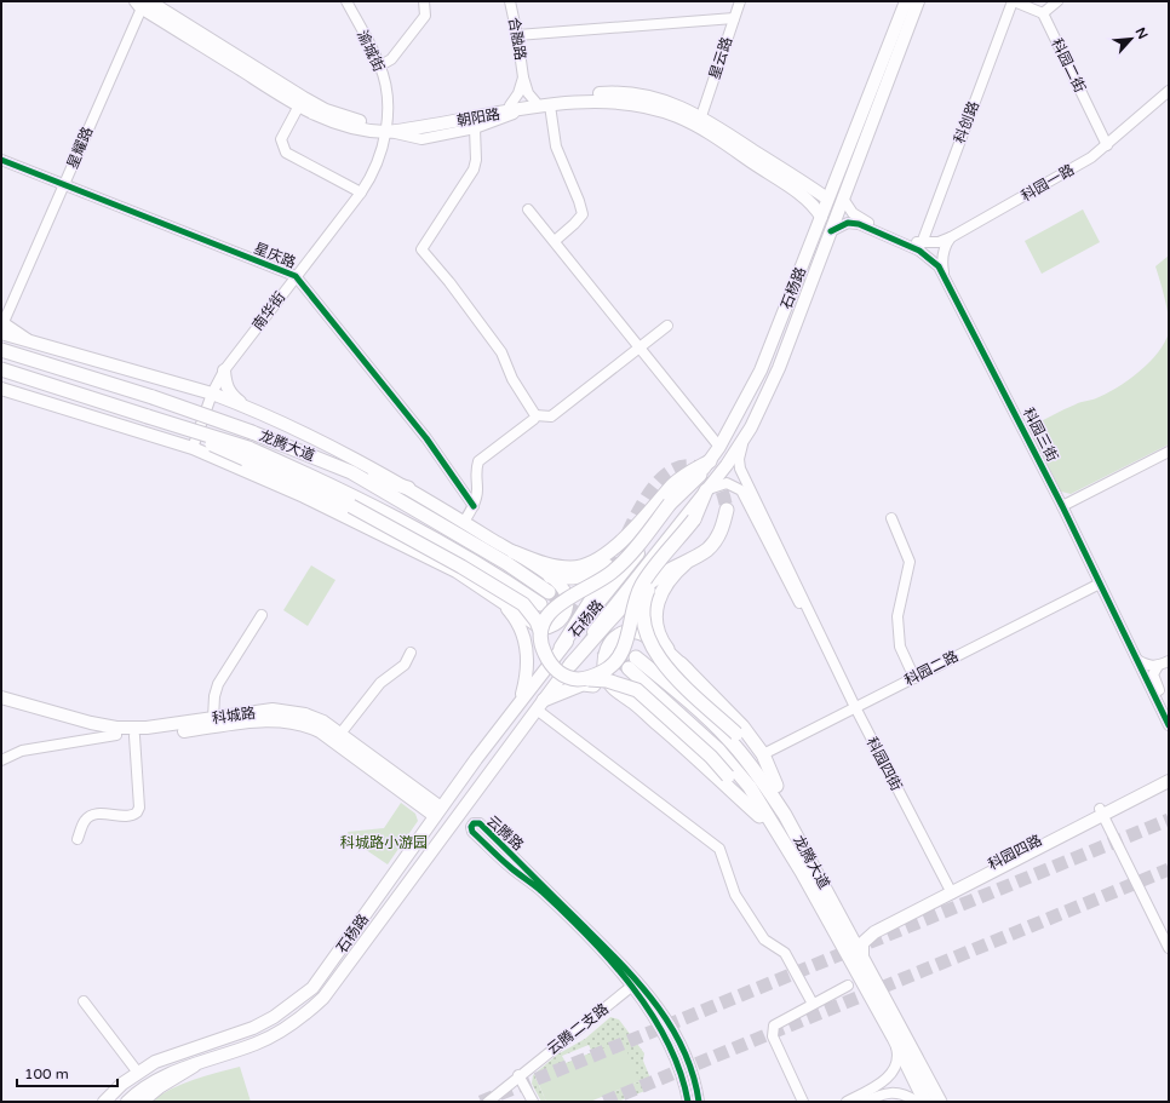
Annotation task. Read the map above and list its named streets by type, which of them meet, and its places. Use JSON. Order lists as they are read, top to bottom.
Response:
{
  "streets": {
    "highway": ["龙腾大道"],
    "main road": [
      "朝阳路",
      "石杨路",
      "科城路",
      "科园四路"
    ],
    "street": [
      "合融路",
      "渝城街",
      "星云路",
      "科园二街",
      "科创路",
      "星耀路",
      "科园一路",
      "星庆路",
      "南华街",
      "科园三街",
      "科园二路",
      "科园四街",
      "云腾路",
      "云腾二支路"
    ]
  },
  "crossings": [
    ["合融路", "朝阳路"],
    ["渝城街", "朝阳路"],
    ["渝城街", "南华街"],
    ["星云路", "朝阳路"],
    ["科园二街", "科园一路"],
    ["朝阳路", "星耀路"],
    ["朝阳路", "石杨路"],
    ["朝阳路", "南华街"],
    ["星耀路", "星庆路"],
    ["星庆路", "南华街"],
    ["石杨路", "科园三街"],
    ["石杨路", "科城路"],
    ["石杨路", "科园四街"],
    ["科园三街", "科园二路"],
    ["龙腾大道", "科园四路"],
    ["科园二路", "科园四街"],
    ["科园四街", "科园四路"],
    ["云腾路", "云腾二支路"]
  ],
  "parks": ["科城路小游园"],
  "scale_bar": "100 m",
  "north": "top right"
}
